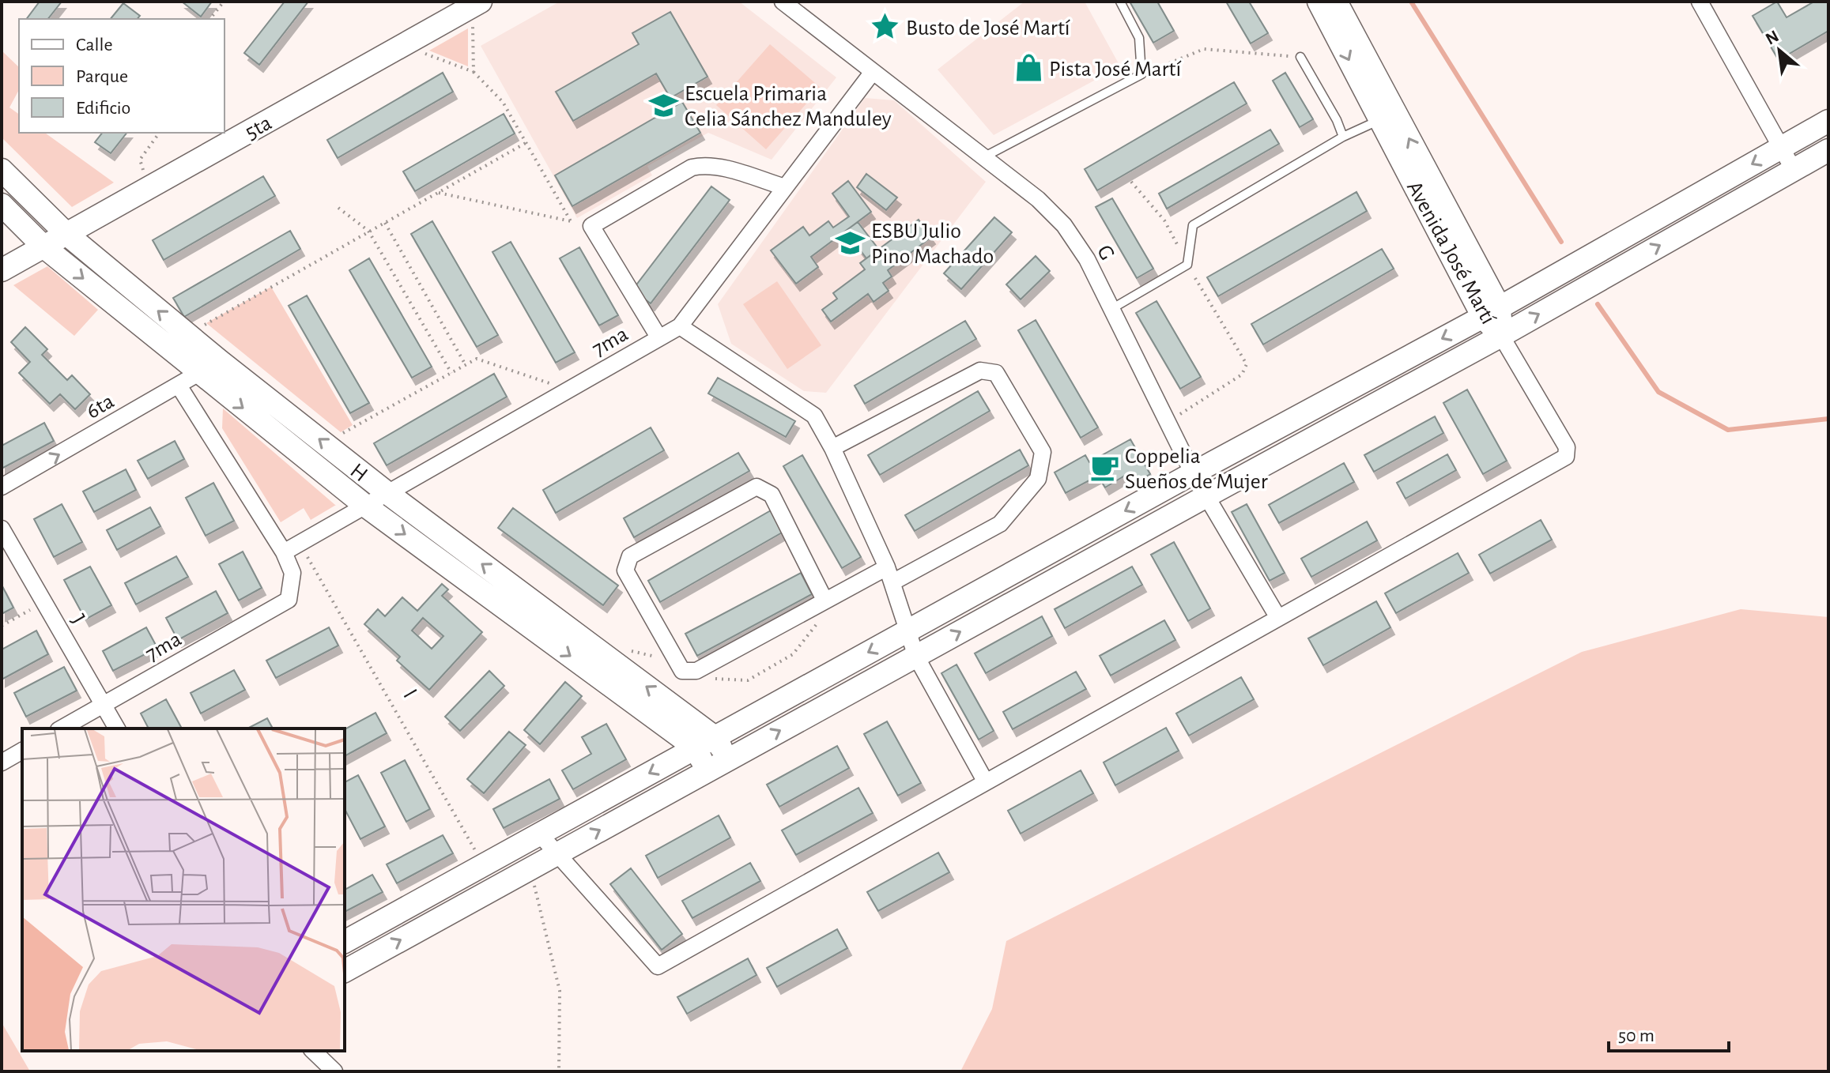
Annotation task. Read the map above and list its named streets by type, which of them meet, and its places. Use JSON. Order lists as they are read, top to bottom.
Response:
{
  "streets": {
    "street": [
      "5ta",
      "G",
      "Avenida José Martí",
      "7ma",
      "6ta",
      "H",
      "J"
    ],
    "path": ["I"]
  },
  "crossings": [
    ["5ta", "H"],
    ["G", "7ma"],
    ["7ma", "H"],
    ["7ma", "J"],
    ["7ma", "I"],
    ["6ta", "H"]
  ],
  "one_way": ["6ta"],
  "places": {
    "place": ["Busto de José Martí"],
    "shop": ["Pista José Martí"],
    "school or university": ["Escuela Primaria Celia Sánchez Manduley", "ESBU Julio Pino Machado"],
    "cafe": ["Coppelia Sueños de Mujer"]
  },
  "legend": ["Calle", "Parque", "Edificio"],
  "scale_bar": "50 m",
  "north": "top left"
}
